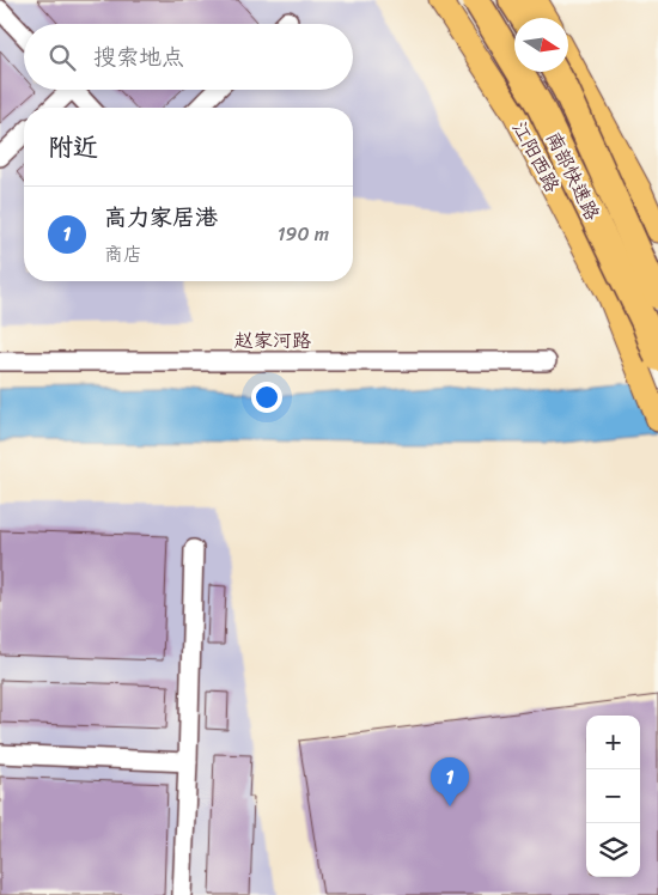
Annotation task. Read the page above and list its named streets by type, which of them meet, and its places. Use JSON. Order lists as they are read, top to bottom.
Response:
{
  "streets": {
    "highway": ["南部快速路"],
    "main road": ["江阳西路"],
    "street": ["赵家河路"]
  },
  "crossings": [
    ["江阳西路", "南部快速路"]
  ],
  "north": "right",
  "page": {
    "search": "搜索地点",
    "heading": "附近",
    "list": [
      {
        "mark": "1",
        "name": "高力家居港",
        "note": "商店",
        "value": "190 m"
      }
    ],
    "map_buttons": ["+", "−"],
    "pins": "1"
  }
}
